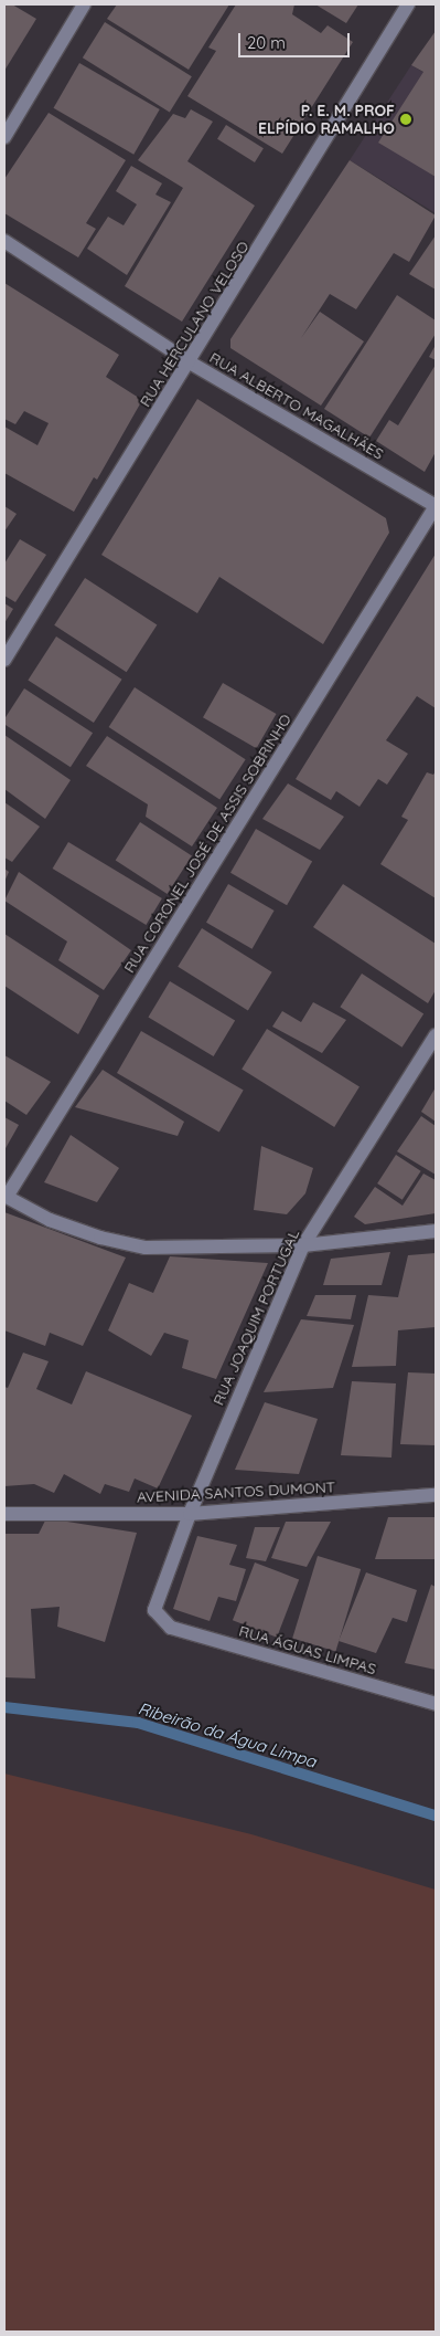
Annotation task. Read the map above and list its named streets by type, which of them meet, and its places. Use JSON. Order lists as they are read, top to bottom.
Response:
{
  "streets": {
    "street": [
      "RUA HERCULANO VELOSO",
      "RUA ALBERTO MAGALHÃES",
      "RUA CORONEL JOSÉ DE ASSIS SOBRINHO",
      "RUA JOAQUIM PORTUGAL",
      "AVENIDA SANTOS DUMONT",
      "RUA ÁGUAS LIMPAS"
    ]
  },
  "crossings": [
    ["RUA HERCULANO VELOSO", "RUA ALBERTO MAGALHÃES"],
    ["RUA ALBERTO MAGALHÃES", "RUA CORONEL JOSÉ DE ASSIS SOBRINHO"],
    ["RUA JOAQUIM PORTUGAL", "AVENIDA SANTOS DUMONT"],
    ["RUA JOAQUIM PORTUGAL", "RUA ÁGUAS LIMPAS"]
  ],
  "water": ["Ribeirão da Água Limpa"],
  "places": ["P. E. M. PROF ELPÍDIO RAMALHO"],
  "scale_bar": "20 m"
}
